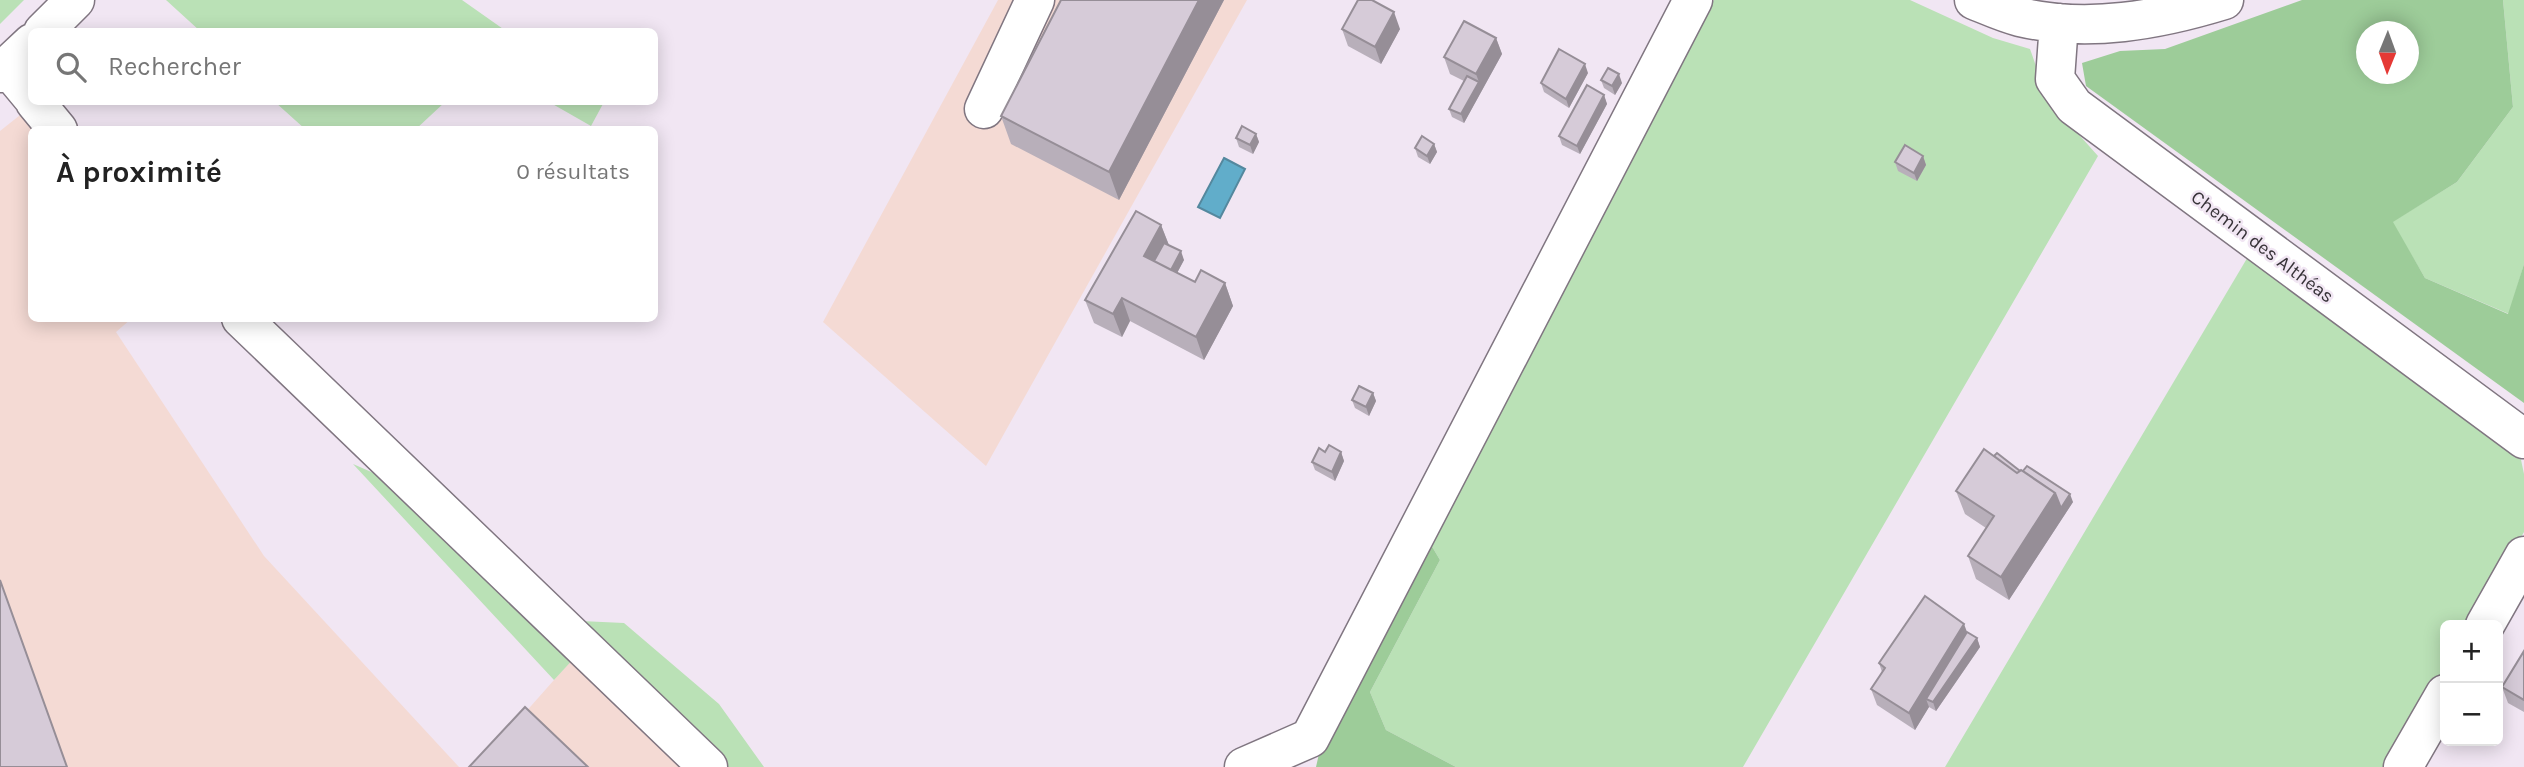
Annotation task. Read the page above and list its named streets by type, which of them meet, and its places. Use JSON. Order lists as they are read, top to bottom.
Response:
{
  "streets": {
    "street": ["Chemin des Althéas"]
  },
  "north": "bottom",
  "page": {
    "search": "Rechercher",
    "heading": ["À proximité", "0 résultats"],
    "map_buttons": ["+", "−"]
  }
}
